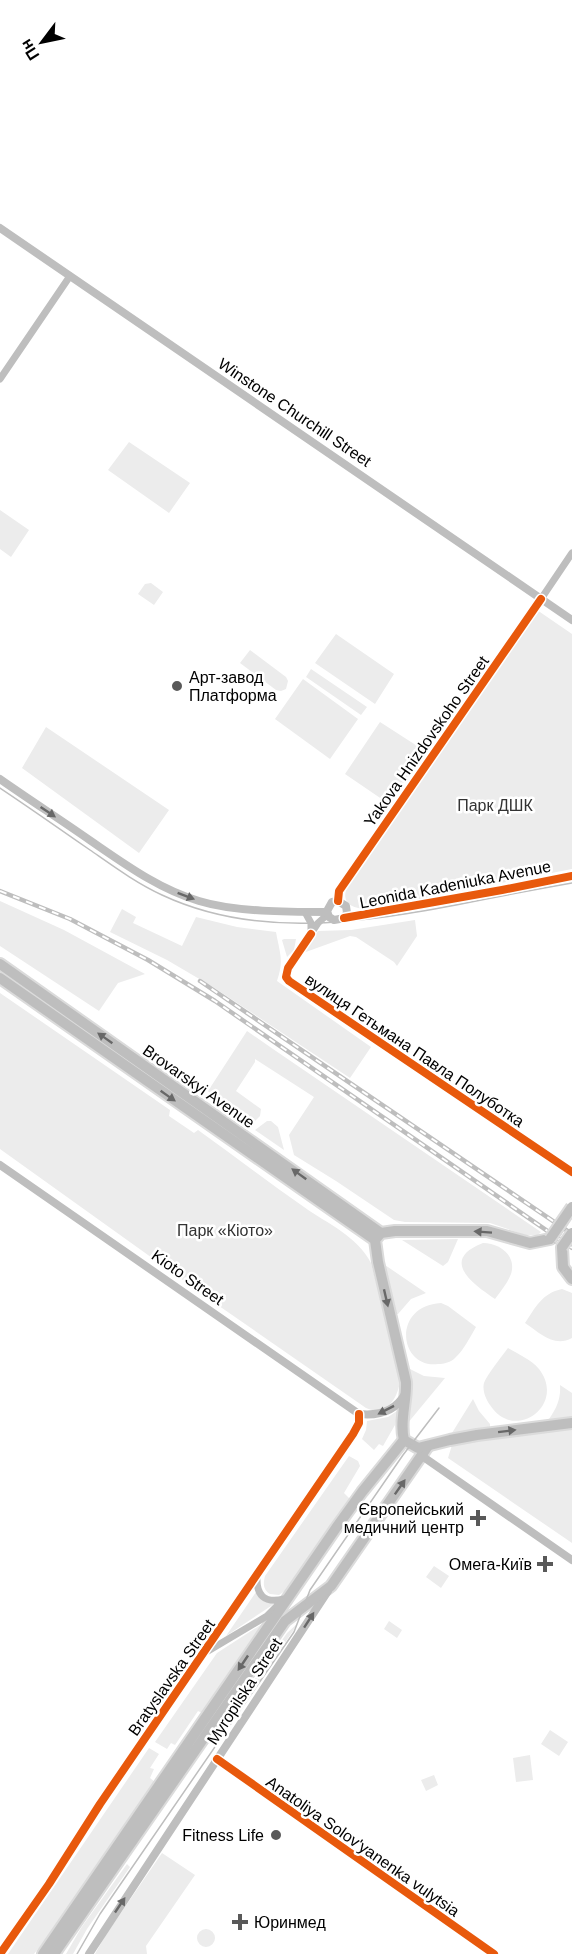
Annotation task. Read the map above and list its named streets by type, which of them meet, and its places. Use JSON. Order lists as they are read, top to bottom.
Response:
{
  "streets": {
    "main road": ["Brovarskyi Avenue", "Bratyslavska Street", "Myropilska Street"],
    "street": [
      "Winstone Churchill Street",
      "Yakova Hnizdovskoho Street",
      "Leonida Kadeniuka Avenue",
      "вулиця Гетьмана Павла Полуботка",
      "Kioto Street",
      "Anatoliya Solov'yanenka vulytsia"
    ]
  },
  "crossings": [
    ["Winstone Churchill Street", "Yakova Hnizdovskoho Street"],
    ["Yakova Hnizdovskoho Street", "Leonida Kadeniuka Avenue"],
    ["Yakova Hnizdovskoho Street", "вулиця Гетьмана Павла Полуботка"],
    ["Leonida Kadeniuka Avenue", "вулиця Гетьмана Павла Полуботка"],
    ["Kioto Street", "Bratyslavska Street"],
    ["Bratyslavska Street", "Myropilska Street"],
    ["Myropilska Street", "Anatoliya Solov'yanenka vulytsia"]
  ],
  "one_way": ["Myropilska Street"],
  "parks": ["Парк ДШК", "Парк «Кіото»"],
  "places": {
    "other": ["Арт-завод Платформа", "Fitness Life"],
    "health": ["Європейський медичний центр", "Омега-Київ", "Юринмед"]
  },
  "north": "bottom left"
}
